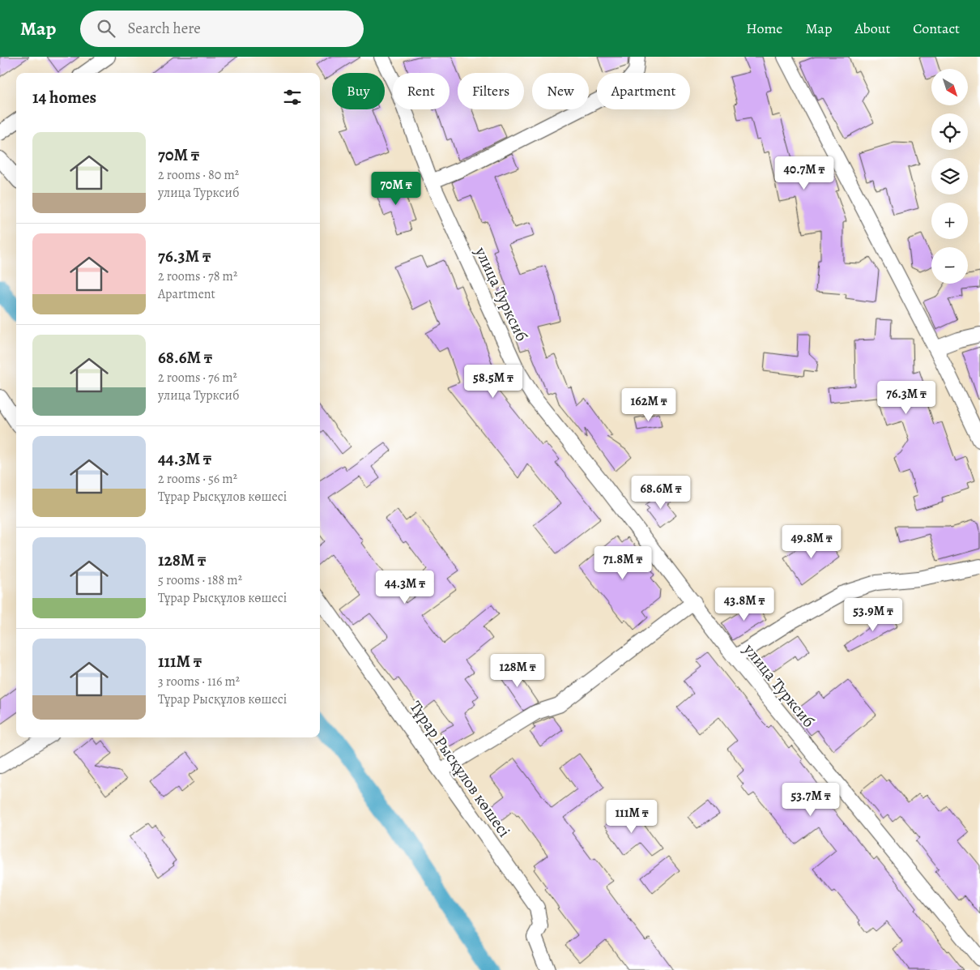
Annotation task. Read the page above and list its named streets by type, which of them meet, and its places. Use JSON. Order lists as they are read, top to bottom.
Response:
{
  "streets": {
    "street": ["улица Турксиб", "Тұрар Рысқұлов көшесі"]
  },
  "north": "bottom right",
  "page": {
    "header": "Map",
    "search": "Search here",
    "nav": [
      "Home",
      "Map",
      "About",
      "Contact"
    ],
    "map_buttons": ["+", "−"],
    "chip": [
      "Buy",
      "Rent",
      "Filters",
      "New",
      "Apartment"
    ],
    "heading": "14 homes",
    "list": [
      {
        "name": "70M ₸",
        "note": "2 rooms · 80 m² · улица Турксиб"
      },
      {
        "name": "76.3M ₸",
        "note": "2 rooms · 78 m² · Apartment"
      },
      {
        "name": "68.6M ₸",
        "note": "2 rooms · 76 m² · улица Турксиб"
      },
      {
        "name": "44.3M ₸",
        "note": "2 rooms · 56 m² · Тұрар Рысқұлов көшесі"
      },
      {
        "name": "128M ₸",
        "note": "5 rooms · 188 m² · Тұрар Рысқұлов көшесі"
      },
      {
        "name": "111M ₸",
        "note": "3 rooms · 116 m² · Тұрар Рысқұлов көшесі"
      }
    ],
    "price": [
      "40.7M ₸",
      "70M ₸",
      "58.5M ₸",
      "76.3M ₸",
      "162M ₸",
      "68.6M ₸",
      "49.8M ₸",
      "71.8M ₸",
      "44.3M ₸",
      "43.8M ₸",
      "53.9M ₸",
      "128M ₸",
      "53.7M ₸",
      "111M ₸"
    ]
  }
}
